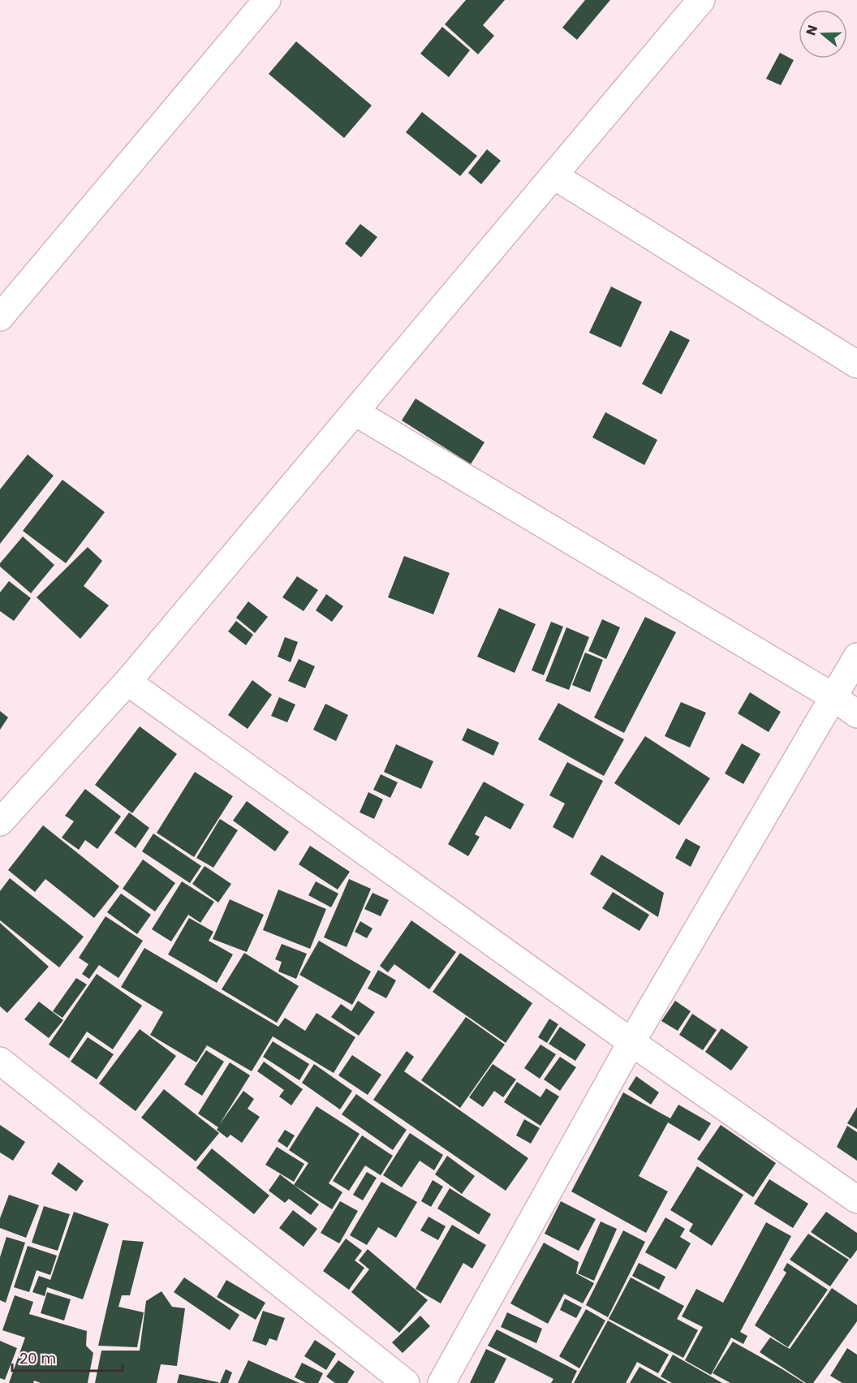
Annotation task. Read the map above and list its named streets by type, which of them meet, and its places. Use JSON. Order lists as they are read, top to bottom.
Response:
{
  "scale_bar": "20 m",
  "north": "left"
}
